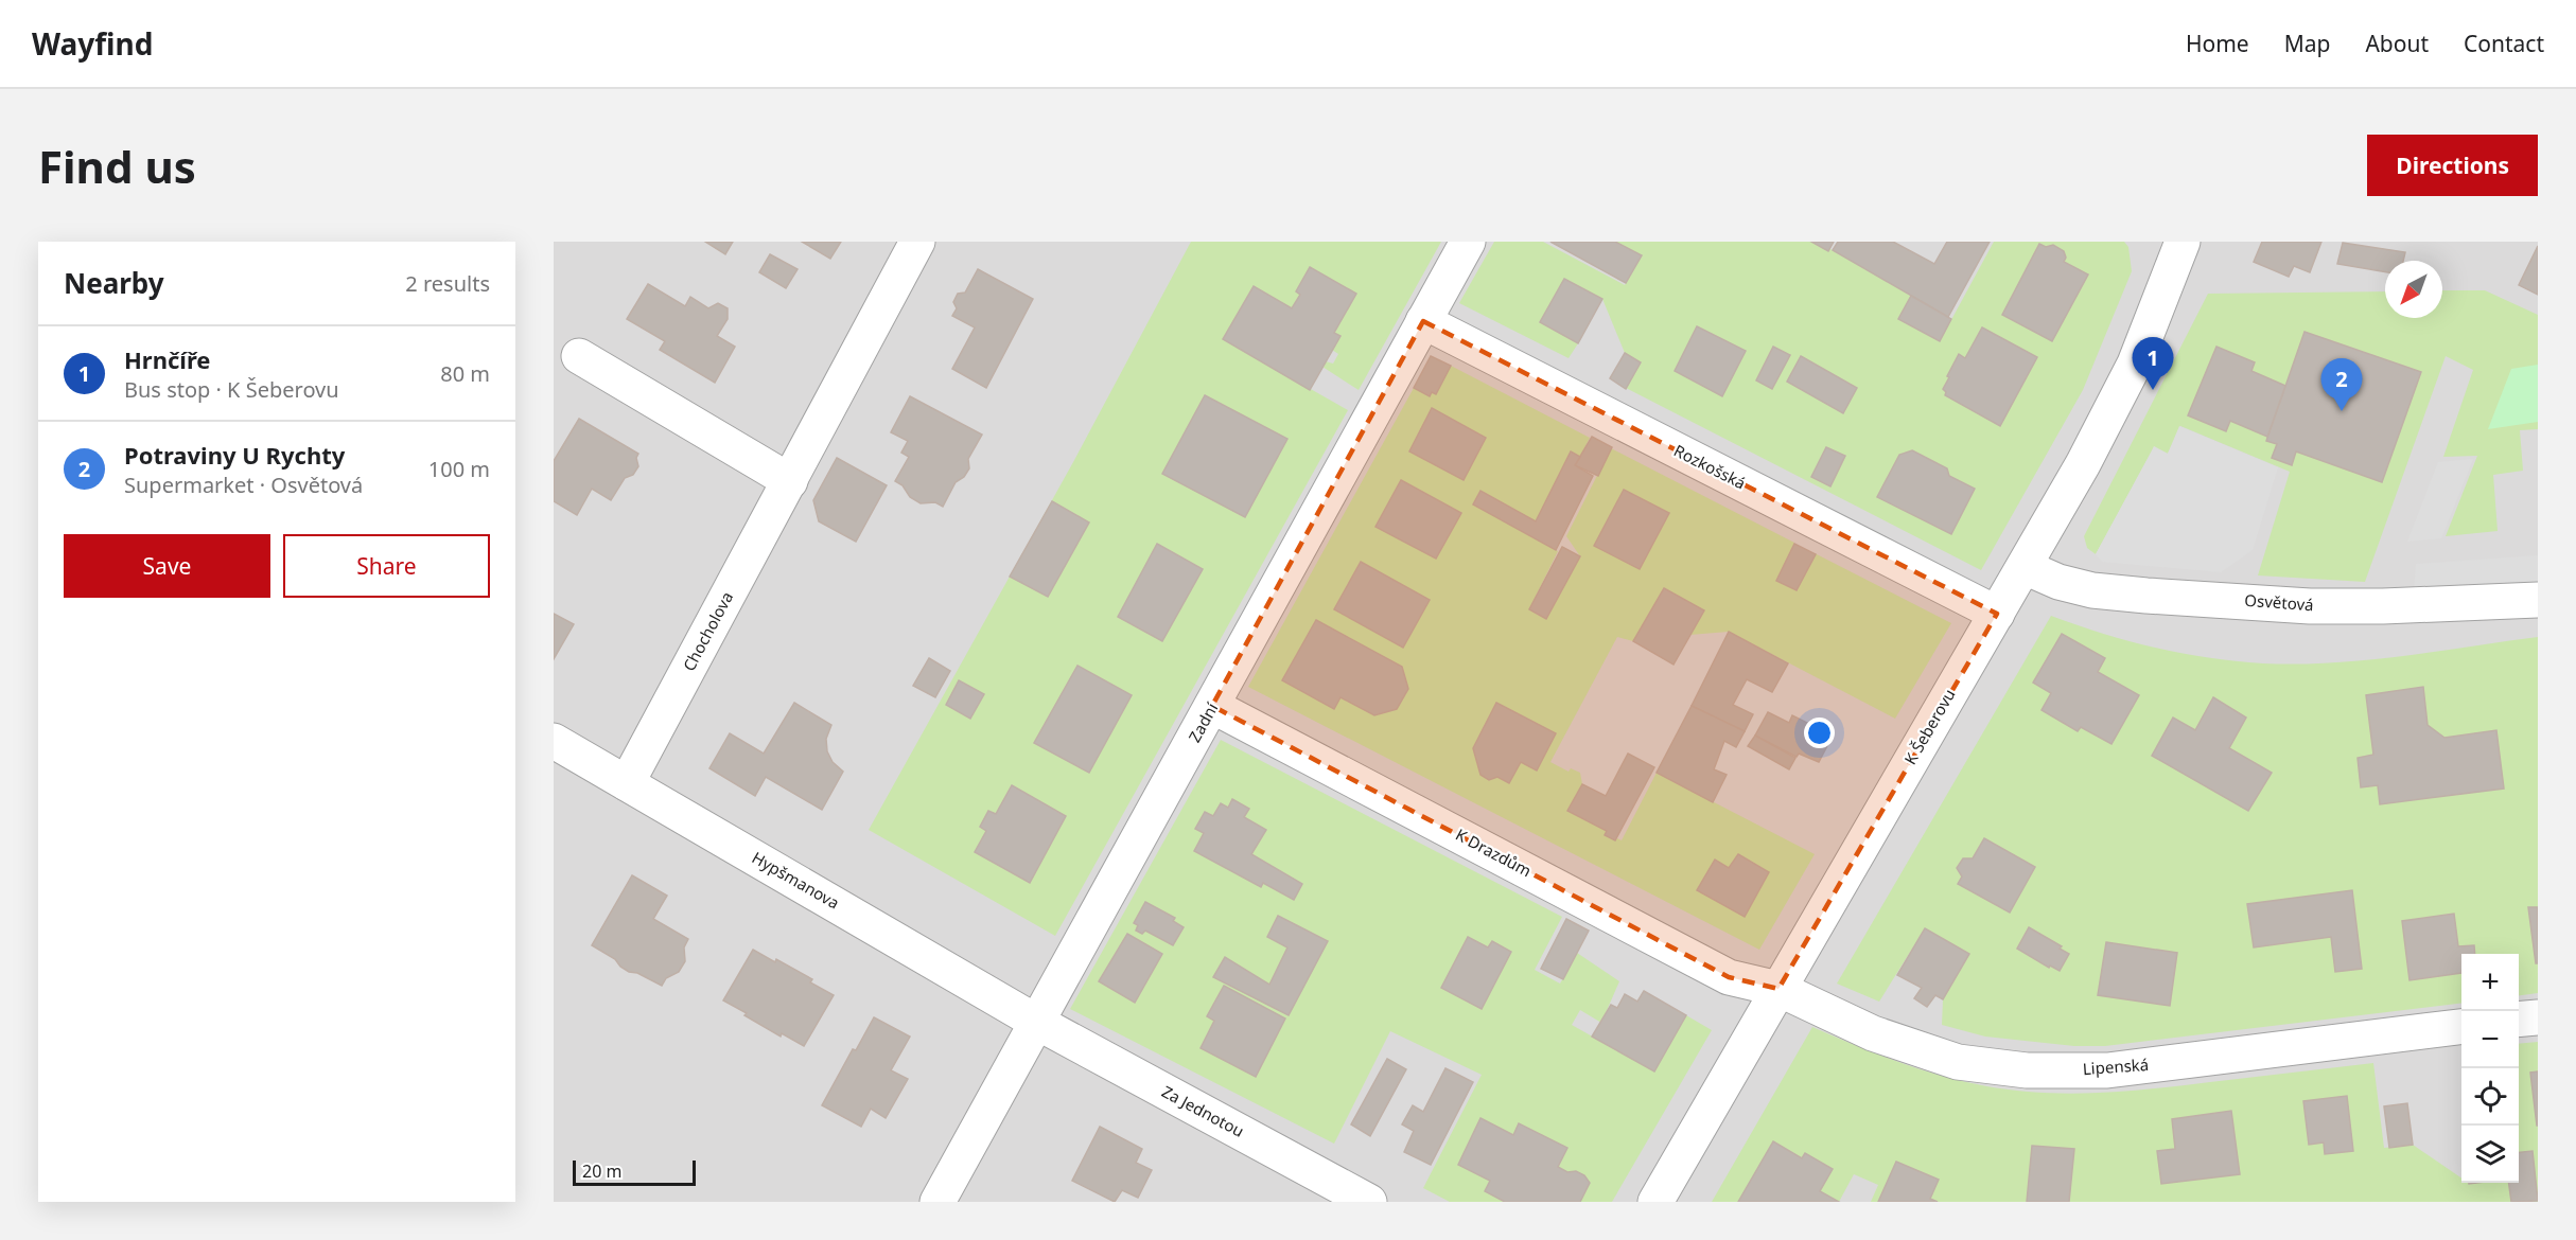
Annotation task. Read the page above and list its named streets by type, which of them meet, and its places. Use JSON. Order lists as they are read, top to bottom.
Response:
{
  "streets": {
    "street": [
      "Rozkošská",
      "Osvětová",
      "Chocholova",
      "Zadní",
      "K Šeberovu",
      "K Drazdům",
      "Hypšmanova",
      "Lipenská",
      "Za Jednotou"
    ]
  },
  "crossings": [
    ["Rozkošská", "Zadní"],
    ["Rozkošská", "K Šeberovu"],
    ["Osvětová", "K Šeberovu"],
    ["Chocholova", "Hypšmanova"],
    ["Zadní", "K Drazdům"],
    ["Zadní", "Hypšmanova"],
    ["Zadní", "Za Jednotou"],
    ["K Šeberovu", "K Drazdům"],
    ["K Šeberovu", "Lipenská"],
    ["K Drazdům", "Lipenská"],
    ["Hypšmanova", "Za Jednotou"]
  ],
  "scale_bar": "20 m",
  "north": "bottom left",
  "page": {
    "header": "Wayfind",
    "nav": [
      "Home",
      "Map",
      "About",
      "Contact"
    ],
    "buttons": [
      "Directions",
      ["Save", "Share"]
    ],
    "title": "Find us",
    "heading": ["Nearby", "2 results"],
    "list": [
      {
        "mark": "1",
        "name": "Hrnčíře",
        "note": "Bus stop · K Šeberovu",
        "value": "80 m"
      },
      {
        "mark": "2",
        "name": "Potraviny U Rychty",
        "note": "Supermarket · Osvětová",
        "value": "100 m"
      }
    ],
    "pins": ["1", "2"],
    "map_buttons": ["+", "−"],
    "scale": "20 m"
  }
}
